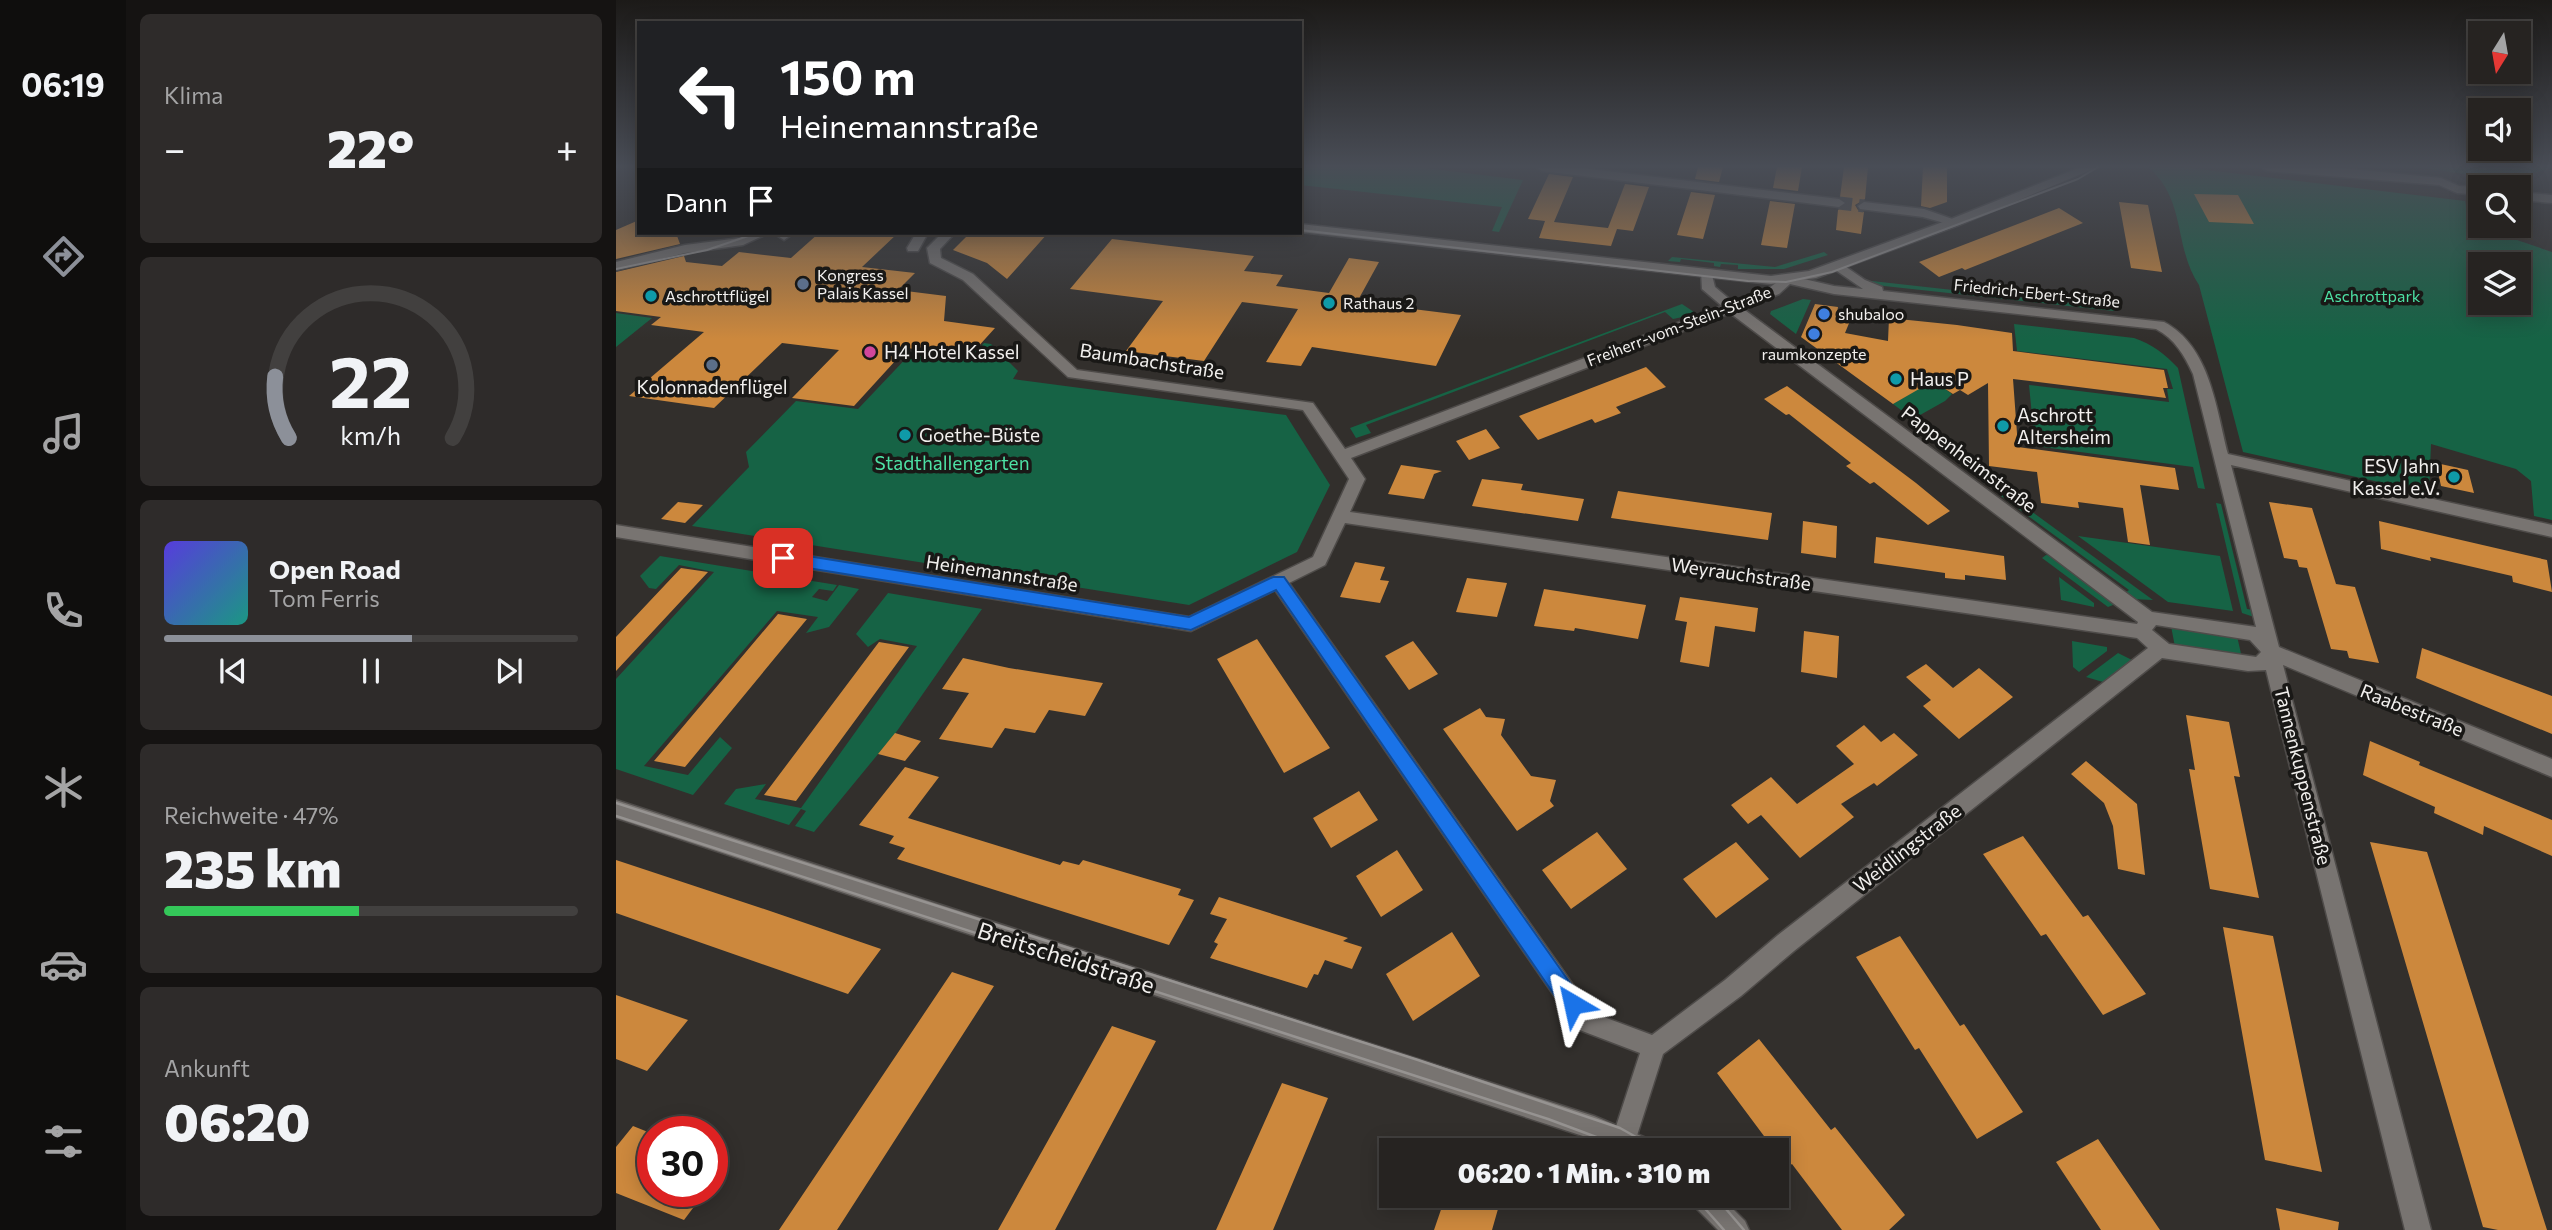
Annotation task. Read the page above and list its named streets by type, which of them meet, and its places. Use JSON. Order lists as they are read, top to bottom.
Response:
{
  "streets": {
    "street": [
      "Friedrich-Ebert-Straße",
      "Freiherr-vom-Stein-Straße",
      "Baumbachstraße",
      "Pappenheimstraße",
      "Heinemannstraße",
      "Weyrauchstraße",
      "Raabestraße",
      "Tannenkuppenstraße",
      "Weidlingstraße",
      "Breitscheidstraße"
    ]
  },
  "crossings": [
    ["Friedrich-Ebert-Straße", "Freiherr-vom-Stein-Straße"],
    ["Friedrich-Ebert-Straße", "Pappenheimstraße"],
    ["Friedrich-Ebert-Straße", "Tannenkuppenstraße"],
    ["Freiherr-vom-Stein-Straße", "Baumbachstraße"],
    ["Freiherr-vom-Stein-Straße", "Pappenheimstraße"],
    ["Baumbachstraße", "Heinemannstraße"],
    ["Baumbachstraße", "Weyrauchstraße"],
    ["Pappenheimstraße", "Weyrauchstraße"],
    ["Heinemannstraße", "Weyrauchstraße"],
    ["Weyrauchstraße", "Raabestraße"],
    ["Weyrauchstraße", "Tannenkuppenstraße"],
    ["Raabestraße", "Tannenkuppenstraße"]
  ],
  "parks": ["Aschrottpark", "Stadthallengarten"],
  "places": [
    "Kongress Palais Kassel",
    "Aschrottflügel",
    "Rathaus 2",
    "shubaloo",
    "raumkonzepte",
    "H4 Hotel Kassel",
    "Kolonnadenflügel",
    "Haus P",
    "Aschrott Altersheim",
    "Goethe-Büste",
    "ESV Jahn Kassel e.V."
  ],
  "north": "bottom",
  "page": {
    "tabs": "06:19",
    "tile": [
      "Klima",
      ["Reichweite · 47%", "235 km"],
      ["Ankunft", "06:20"]
    ],
    "turn": ["150 m", "Heinemannstraße"],
    "heat": ["−", "22°", "+"],
    "then": "Dann",
    "song": ["Open Road", "Tom Ferris"],
    "limit": "30",
    "trip": "06:20 · 1 Min. · 310 m",
    "gauge": ["22", "km/h"]
  }
}
